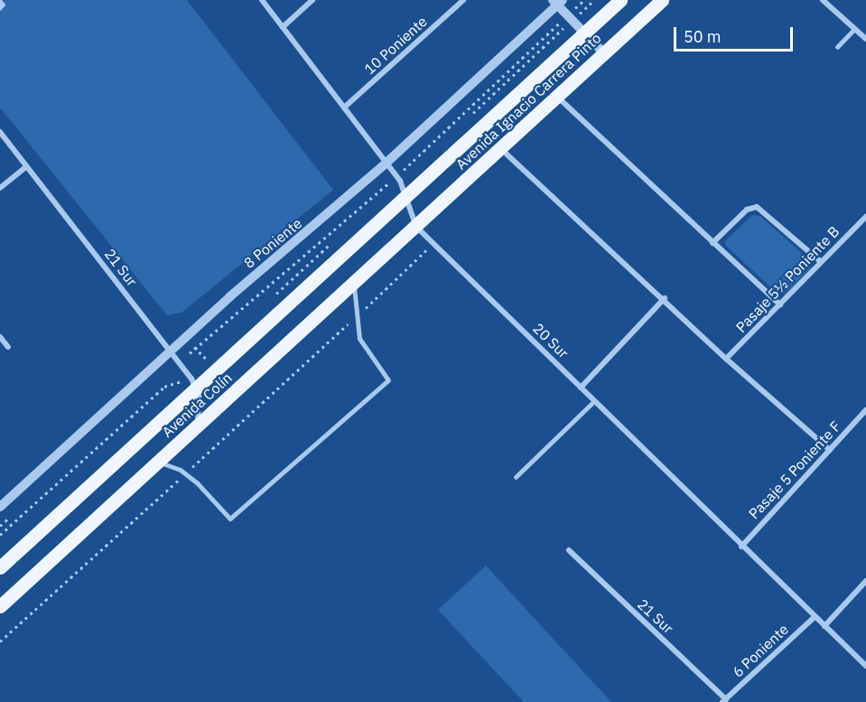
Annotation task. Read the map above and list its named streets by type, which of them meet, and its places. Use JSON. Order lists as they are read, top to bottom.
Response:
{
  "streets": {
    "main road": ["Avenida Ignacio Carrera Pinto", "Avenida Colín"],
    "street": [
      "10 Poniente",
      "8 Poniente",
      "21 Sur",
      "Pasaje 5½ Poniente B",
      "20 Sur",
      "Pasaje 5 Poniente F",
      "6 Poniente"
    ]
  },
  "crossings": [
    ["Avenida Ignacio Carrera Pinto", "20 Sur"],
    ["Avenida Ignacio Carrera Pinto", "Avenida Colín"],
    ["8 Poniente", "21 Sur"],
    ["21 Sur", "Avenida Colín"],
    ["21 Sur", "6 Poniente"],
    ["20 Sur", "Avenida Colín"],
    ["20 Sur", "Pasaje 5 Poniente F"],
    ["20 Sur", "6 Poniente"]
  ],
  "scale_bar": "50 m"
}
